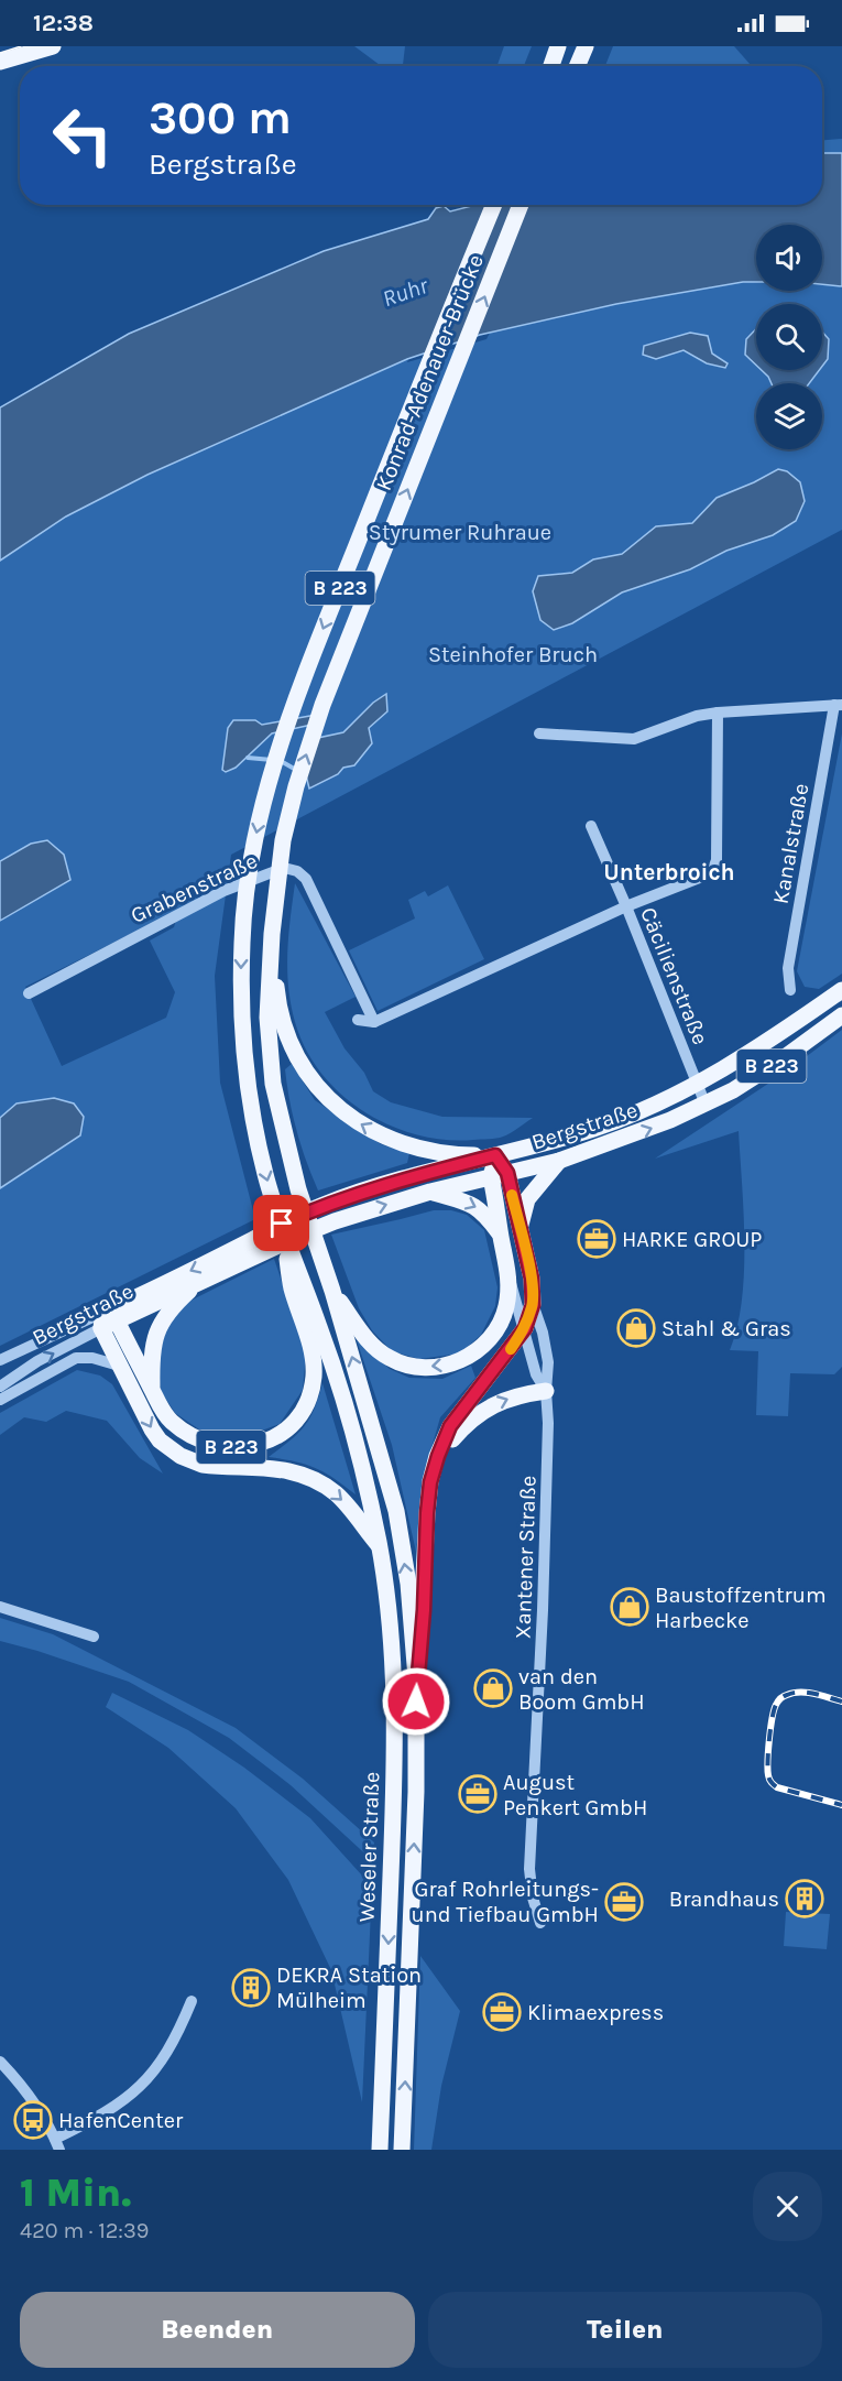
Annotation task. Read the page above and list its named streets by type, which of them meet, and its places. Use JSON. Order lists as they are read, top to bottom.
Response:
{
  "streets": {
    "main road": [
      "Konrad-Adenauer-Brücke",
      "B 223",
      "Bergstraße",
      "Weseler Straße"
    ],
    "street": [
      "Kanalstraße",
      "Grabenstraße",
      "Cäcilienstraße",
      "Xantener Straße"
    ]
  },
  "crossings": [
    ["Konrad-Adenauer-Brücke", "B 223"],
    ["Konrad-Adenauer-Brücke", "Weseler Straße"],
    ["B 223", "Bergstraße"],
    ["Cäcilienstraße", "Bergstraße"]
  ],
  "districts": ["Unterbroich"],
  "water": ["Ruhr"],
  "parks": ["Styrumer Ruhraue", "Steinhofer Bruch"],
  "places": {
    "office": [
      "HARKE GROUP",
      "August Penkert GmbH",
      "Graf Rohrleitungs- und Tiefbau GmbH",
      "Klimaexpress"
    ],
    "shop": ["Stahl & Gras", "Baustoffzentrum Harbecke", "van den Boom GmbH"],
    "building": ["Brandhaus", "DEKRA Station Mülheim"],
    "bus stop": ["HafenCenter"]
  },
  "page": {
    "status": "12:38",
    "turn": ["300 m", "Bergstraße"],
    "heading": ["1 Min.", "420 m · 12:39"],
    "buttons": ["Beenden", "Teilen"]
  }
}
